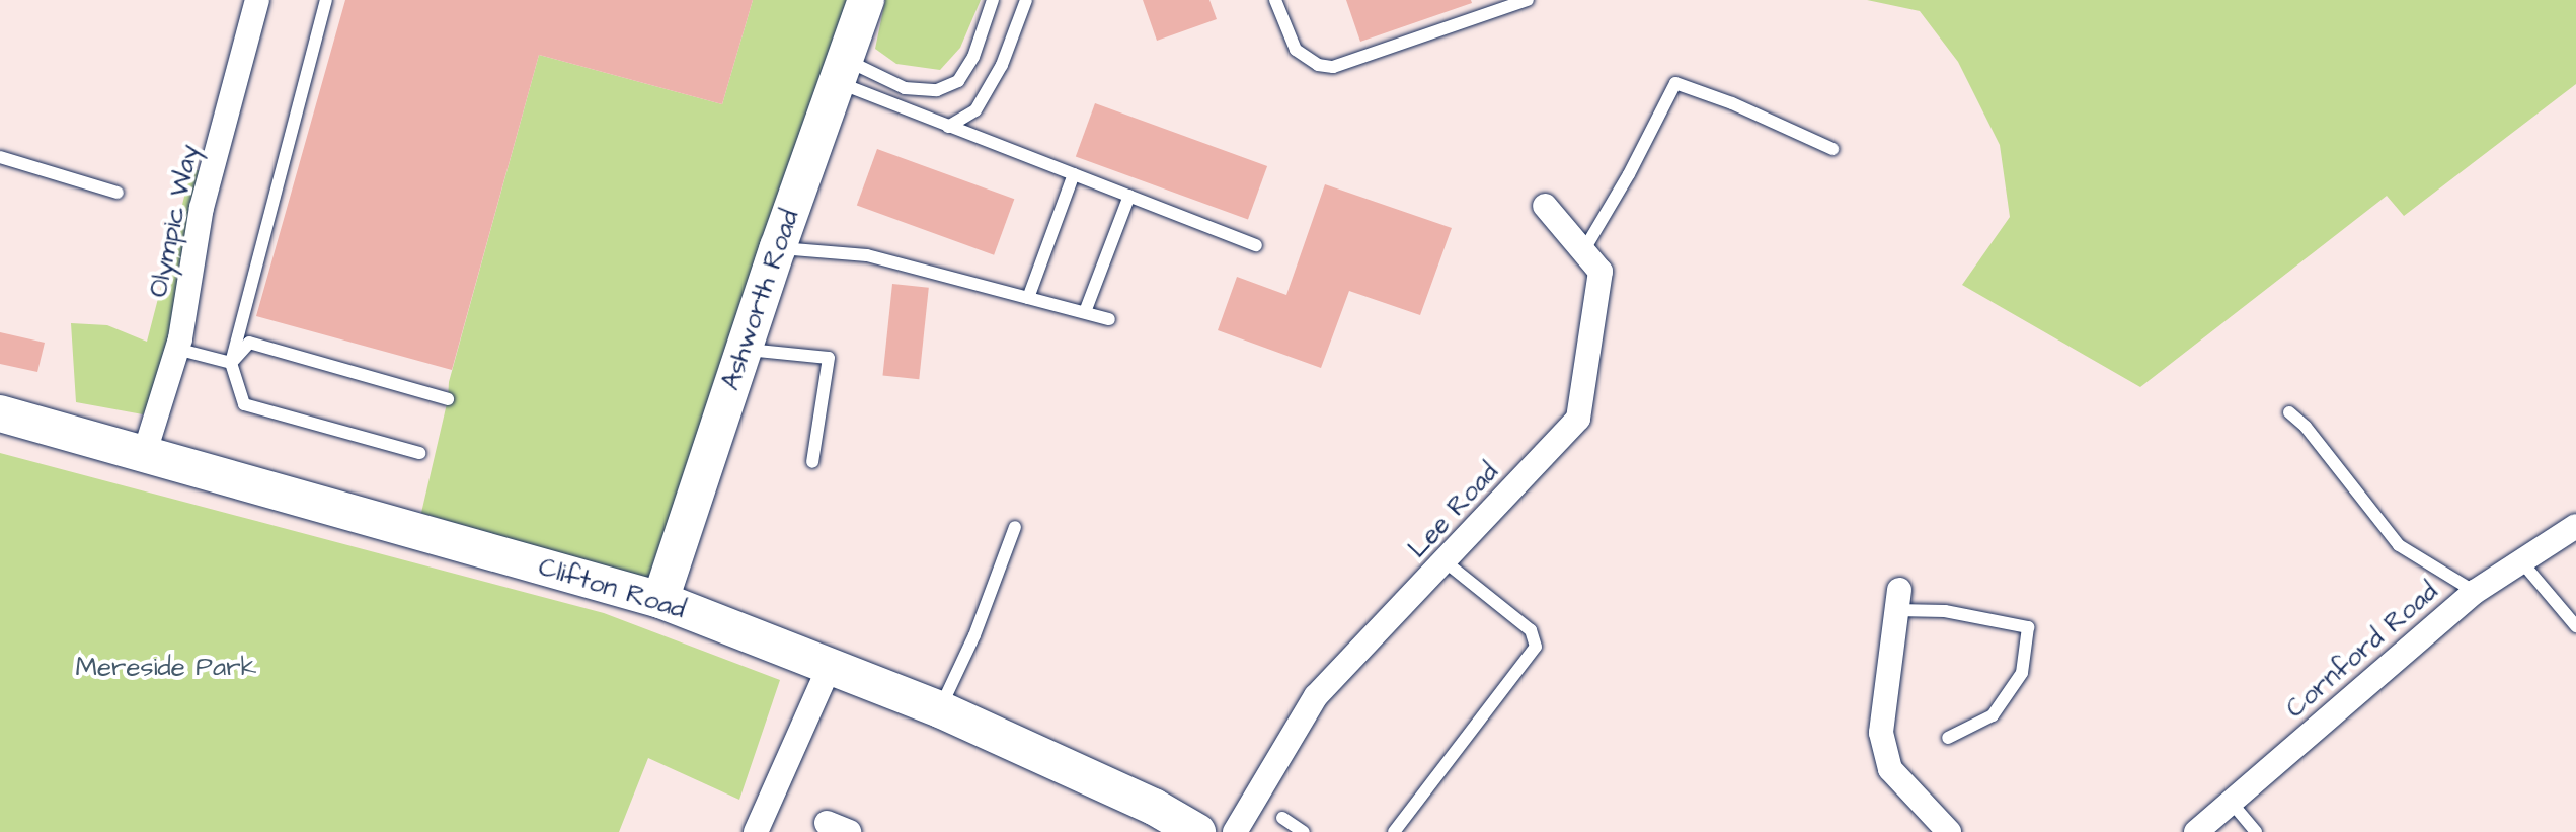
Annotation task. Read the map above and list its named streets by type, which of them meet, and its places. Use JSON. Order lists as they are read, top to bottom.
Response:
{
  "streets": {
    "street": [
      "Olympic Way",
      "Ashworth Road",
      "Lee Road",
      "Clifton Road",
      "Cornford Road"
    ]
  },
  "crossings": [
    ["Olympic Way", "Clifton Road"],
    ["Ashworth Road", "Clifton Road"]
  ],
  "parks": ["Mereside Park"]
}
